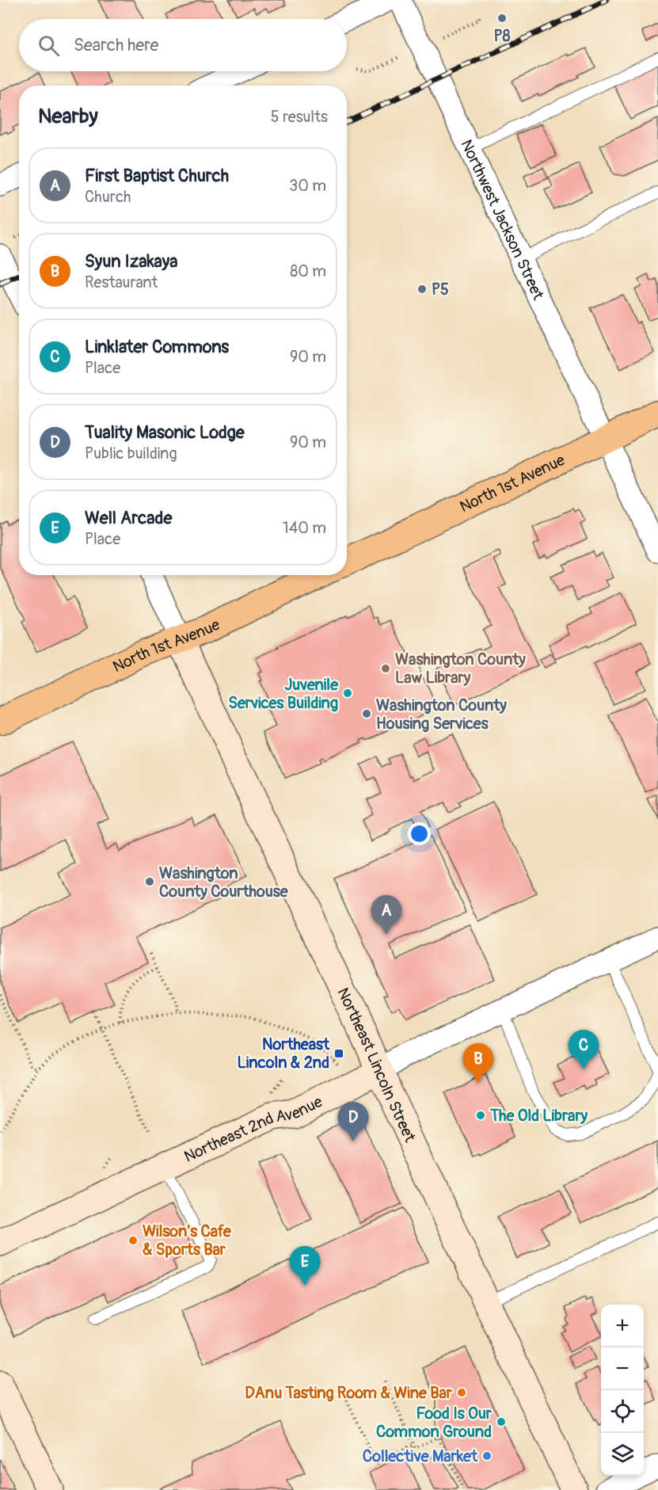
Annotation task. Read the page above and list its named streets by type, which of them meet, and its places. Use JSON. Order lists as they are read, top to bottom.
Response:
{
  "streets": {
    "main road": ["North 1st Avenue"],
    "street": ["Northwest Jackson Street", "Northeast Lincoln Street", "Northeast 2nd Avenue"]
  },
  "crossings": [
    ["Northwest Jackson Street", "North 1st Avenue"],
    ["North 1st Avenue", "Northeast Lincoln Street"],
    ["Northeast Lincoln Street", "Northeast 2nd Avenue"]
  ],
  "places": {
    "other": [
      "P8",
      "P5",
      "Washington County Law Library",
      "Juvenile Services Building",
      "Washington County Housing Services",
      "Washington County Courthouse",
      "The Old Library",
      "Wilson's Cafe & Sports Bar",
      "DAnu Tasting Room & Wine Bar",
      "Food Is Our Common Ground",
      "Collective Market"
    ],
    "transit": ["Northeast Lincoln & 2nd"]
  },
  "page": {
    "search": "Search here",
    "heading": ["Nearby", "5 results"],
    "list": [
      {
        "mark": "A",
        "name": "First Baptist Church",
        "note": "Church",
        "value": "30 m"
      },
      {
        "mark": "B",
        "name": "Syun Izakaya",
        "note": "Restaurant",
        "value": "80 m"
      },
      {
        "mark": "C",
        "name": "Linklater Commons",
        "note": "Place",
        "value": "90 m"
      },
      {
        "mark": "D",
        "name": "Tuality Masonic Lodge",
        "note": "Public building",
        "value": "90 m"
      },
      {
        "mark": "E",
        "name": "Well Arcade",
        "note": "Place",
        "value": "140 m"
      }
    ],
    "pins": [
      "A",
      "C",
      "B",
      "D",
      "E"
    ],
    "map_buttons": ["+", "−"]
  }
}
